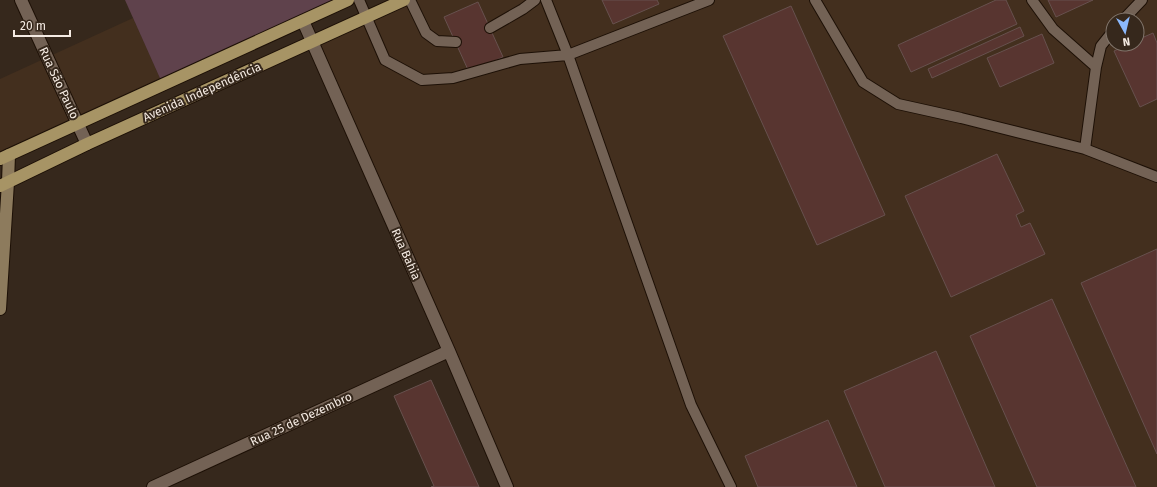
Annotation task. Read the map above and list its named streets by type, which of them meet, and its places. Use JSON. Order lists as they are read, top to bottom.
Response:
{
  "streets": {
    "main road": ["Avenida Independência"],
    "street": ["Rua São Paulo", "Rua Bahia", "Rua 25 de Dezembro"]
  },
  "crossings": [
    ["Rua São Paulo", "Avenida Independência"],
    ["Avenida Independência", "Rua Bahia"],
    ["Rua Bahia", "Rua 25 de Dezembro"]
  ],
  "scale_bar": "20 m",
  "north": "bottom"
}
